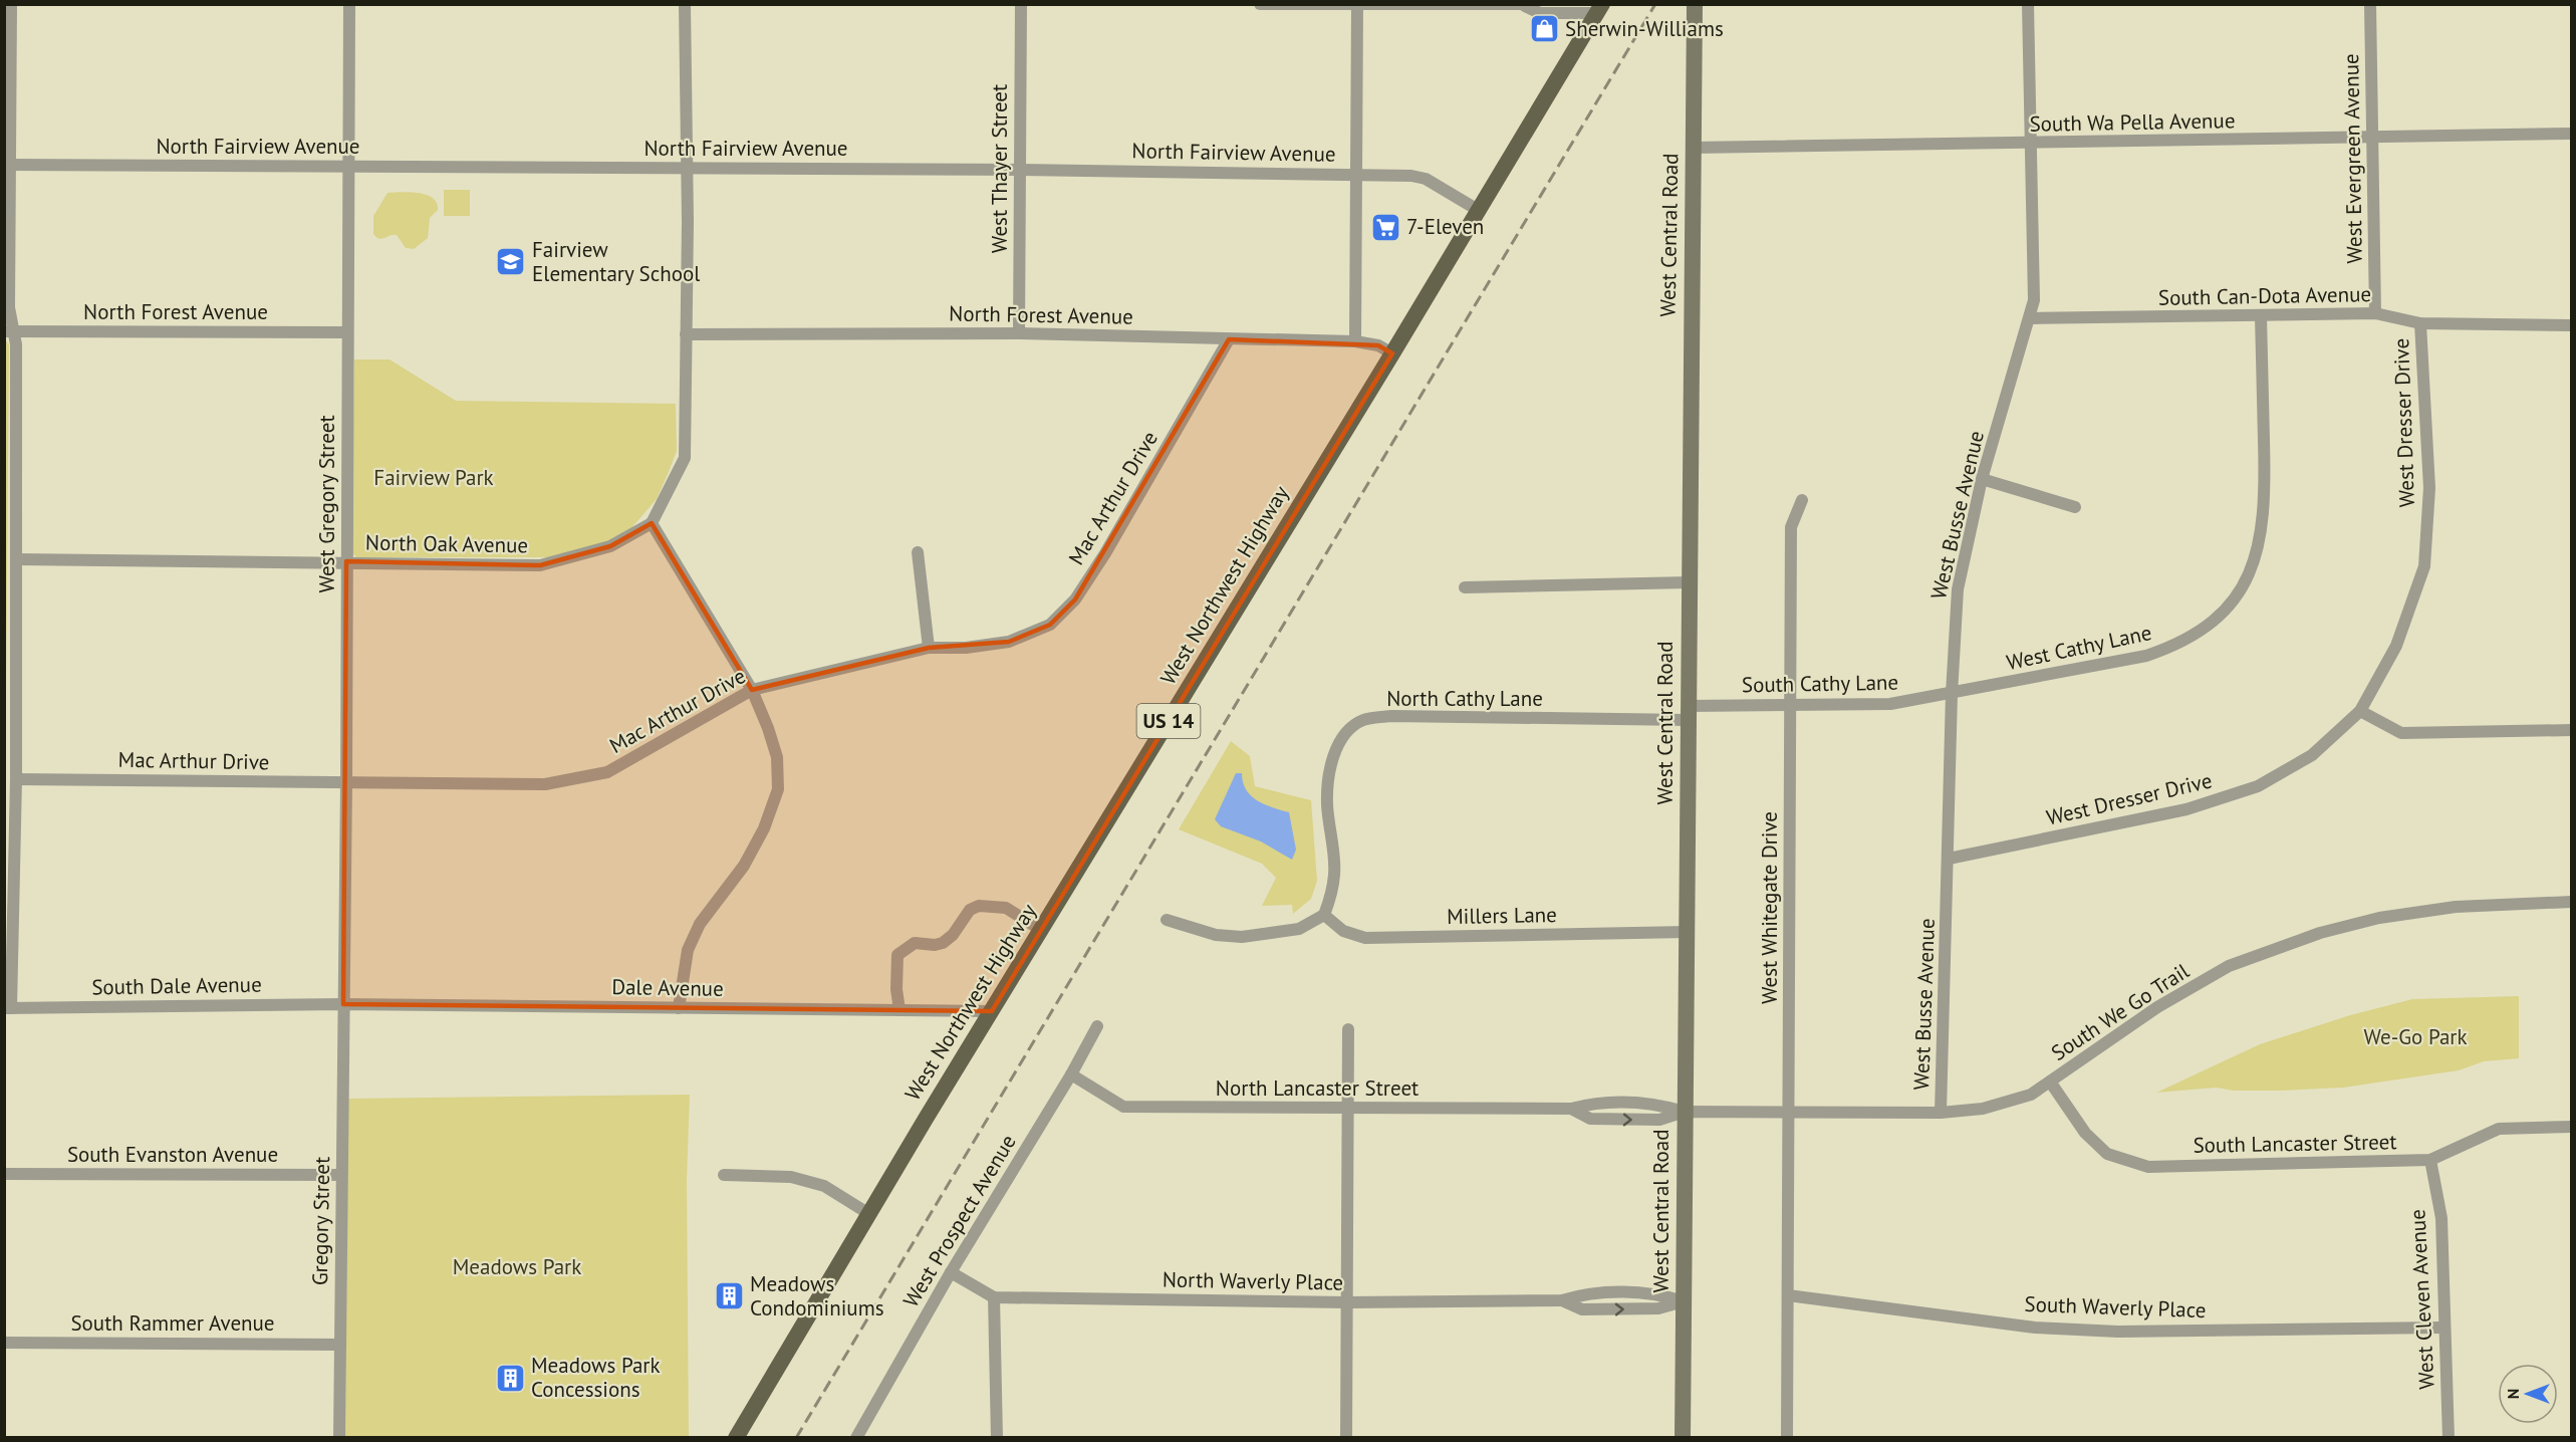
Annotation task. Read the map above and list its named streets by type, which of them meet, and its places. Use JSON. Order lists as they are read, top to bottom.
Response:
{
  "streets": {
    "main road": ["West Central Road", "West Northwest Highway", "US 14"],
    "street": [
      "South Wa Pella Avenue",
      "North Fairview Avenue",
      "West Evergreen Avenue",
      "West Thayer Street",
      "South Can-Dota Avenue",
      "North Forest Avenue",
      "West Dresser Drive",
      "Mac Arthur Drive",
      "West Gregory Street",
      "West Busse Avenue",
      "North Oak Avenue",
      "West Cathy Lane",
      "South Cathy Lane",
      "North Cathy Lane",
      "West Whitegate Drive",
      "Millers Lane",
      "South Dale Avenue",
      "Dale Avenue",
      "South We Go Trail",
      "North Lancaster Street",
      "South Lancaster Street",
      "South Evanston Avenue",
      "Gregory Street",
      "West Prospect Avenue",
      "North Waverly Place",
      "West Cleven Avenue",
      "South Waverly Place",
      "South Rammer Avenue"
    ]
  },
  "crossings": [
    ["South Wa Pella Avenue", "West Evergreen Avenue"],
    ["South Wa Pella Avenue", "West Central Road"],
    ["South Wa Pella Avenue", "West Busse Avenue"],
    ["North Fairview Avenue", "West Thayer Street"],
    ["North Fairview Avenue", "West Gregory Street"],
    ["North Fairview Avenue", "West Northwest Highway"],
    ["West Evergreen Avenue", "South Can-Dota Avenue"],
    ["West Thayer Street", "North Forest Avenue"],
    ["West Central Road", "South Cathy Lane"],
    ["West Central Road", "North Cathy Lane"],
    ["West Central Road", "Millers Lane"],
    ["West Central Road", "South We Go Trail"],
    ["West Central Road", "North Lancaster Street"],
    ["West Central Road", "North Waverly Place"],
    ["South Can-Dota Avenue", "West Dresser Drive"],
    ["South Can-Dota Avenue", "West Busse Avenue"],
    ["South Can-Dota Avenue", "West Cathy Lane"],
    ["North Forest Avenue", "Mac Arthur Drive"],
    ["North Forest Avenue", "West Gregory Street"],
    ["North Forest Avenue", "West Northwest Highway"],
    ["West Dresser Drive", "West Busse Avenue"],
    ["Mac Arthur Drive", "West Gregory Street"],
    ["West Gregory Street", "North Oak Avenue"],
    ["West Gregory Street", "South Dale Avenue"],
    ["West Gregory Street", "Dale Avenue"],
    ["West Gregory Street", "Gregory Street"],
    ["West Busse Avenue", "West Cathy Lane"],
    ["West Busse Avenue", "South Cathy Lane"],
    ["West Busse Avenue", "South We Go Trail"],
    ["West Northwest Highway", "Dale Avenue"],
    ["West Cathy Lane", "South Cathy Lane"],
    ["South Cathy Lane", "North Cathy Lane"],
    ["South Cathy Lane", "West Whitegate Drive"],
    ["North Cathy Lane", "Millers Lane"],
    ["West Whitegate Drive", "South We Go Trail"],
    ["South Dale Avenue", "Dale Avenue"],
    ["South Dale Avenue", "Gregory Street"],
    ["Dale Avenue", "Gregory Street"],
    ["South We Go Trail", "North Lancaster Street"],
    ["South We Go Trail", "South Lancaster Street"],
    ["North Lancaster Street", "West Prospect Avenue"],
    ["South Lancaster Street", "West Cleven Avenue"],
    ["South Evanston Avenue", "Gregory Street"],
    ["Gregory Street", "South Rammer Avenue"],
    ["West Prospect Avenue", "North Waverly Place"],
    ["West Cleven Avenue", "South Waverly Place"]
  ],
  "parks": ["Fairview Park", "We-Go Park", "Meadows Park"],
  "places": {
    "shop": ["Sherwin-Williams"],
    "supermarket": ["7-Eleven"],
    "school or university": ["Fairview Elementary School"],
    "building": ["Meadows Condominiums", "Meadows Park Concessions"]
  },
  "north": "left"
}
